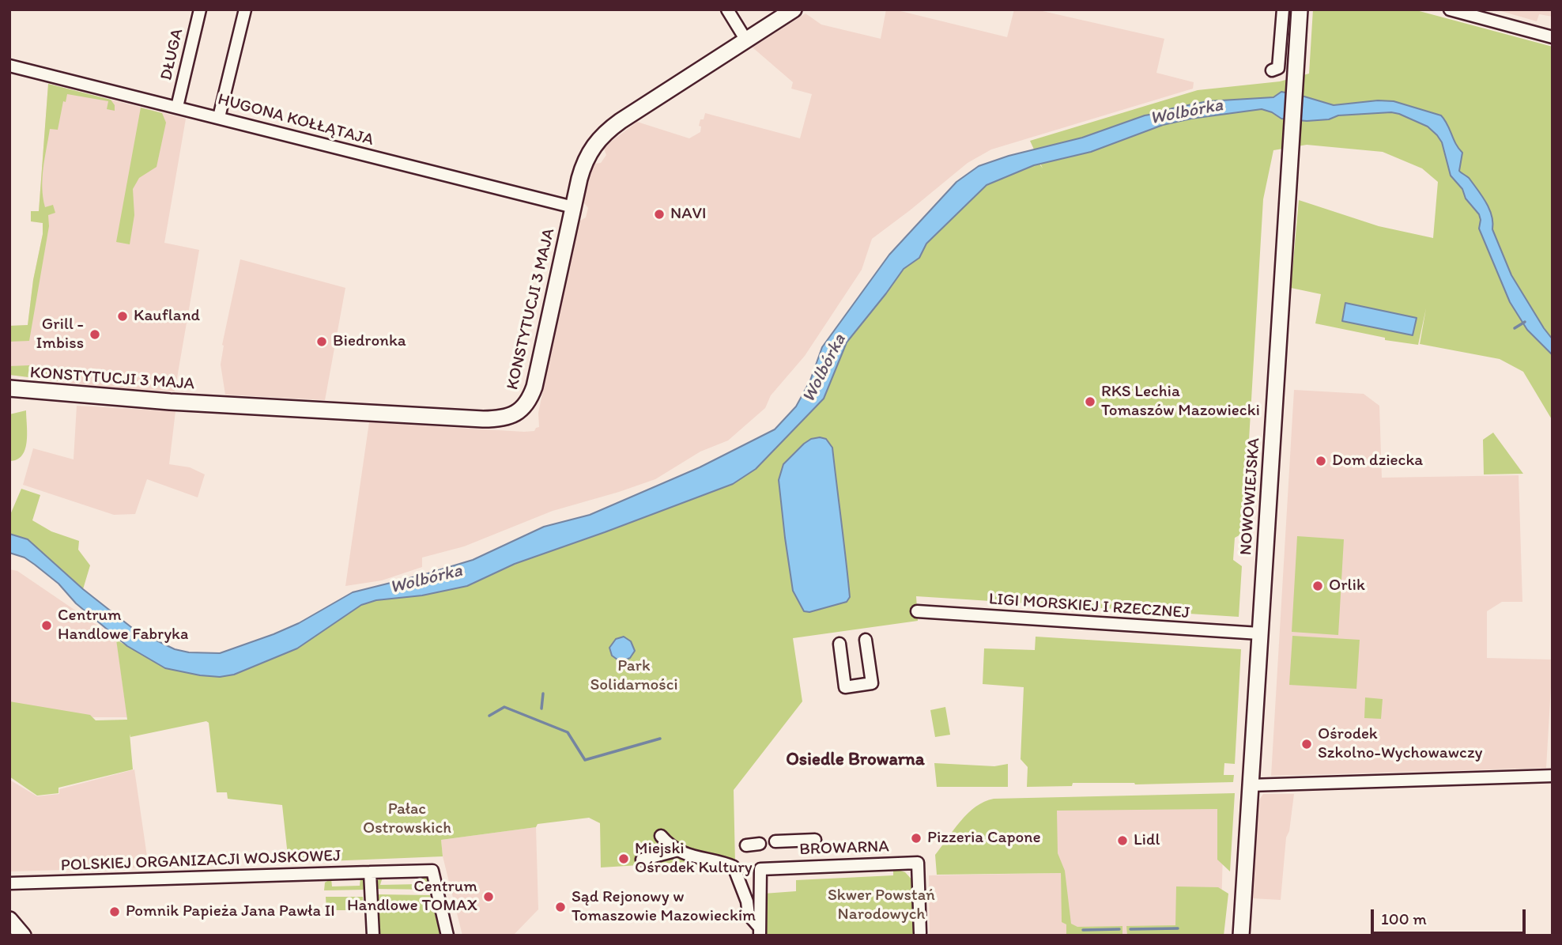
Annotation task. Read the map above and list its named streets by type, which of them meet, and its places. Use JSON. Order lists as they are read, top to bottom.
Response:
{
  "streets": {
    "street": [
      "DŁUGA",
      "HUGONA KOŁŁĄTAJA",
      "KONSTYTUCJI 3 MAJA",
      "NOWOWIEJSKA",
      "LIGI MORSKIEJ I RZECZNEJ",
      "BROWARNA",
      "POLSKIEJ ORGANIZACJI WOJSKOWEJ"
    ]
  },
  "crossings": [
    ["DŁUGA", "HUGONA KOŁŁĄTAJA"],
    ["HUGONA KOŁŁĄTAJA", "KONSTYTUCJI 3 MAJA"],
    ["NOWOWIEJSKA", "LIGI MORSKIEJ I RZECZNEJ"]
  ],
  "districts": ["Osiedle Browarna"],
  "water": ["Wolbórka"],
  "parks": ["Park Solidarności", "Pałac Ostrowskich", "Skwer Powstań Narodowych"],
  "places": [
    "NAVI",
    "Kaufland",
    "Grill - Imbiss",
    "Biedronka",
    "RKS Lechia Tomaszów Mazowiecki",
    "Dom dziecka",
    "Orlik",
    "Centrum Handlowe Fabryka",
    "Ośrodek Szkolno-Wychowawczy",
    "Pizzeria Capone",
    "Lidl",
    "Miejski Ośrodek Kultury",
    "Centrum Handlowe TOMAX",
    "Sąd Rejonowy w Tomaszowie Mazowieckim",
    "Pomnik Papieża Jana Pawła II"
  ],
  "scale_bar": "100 m"
}
